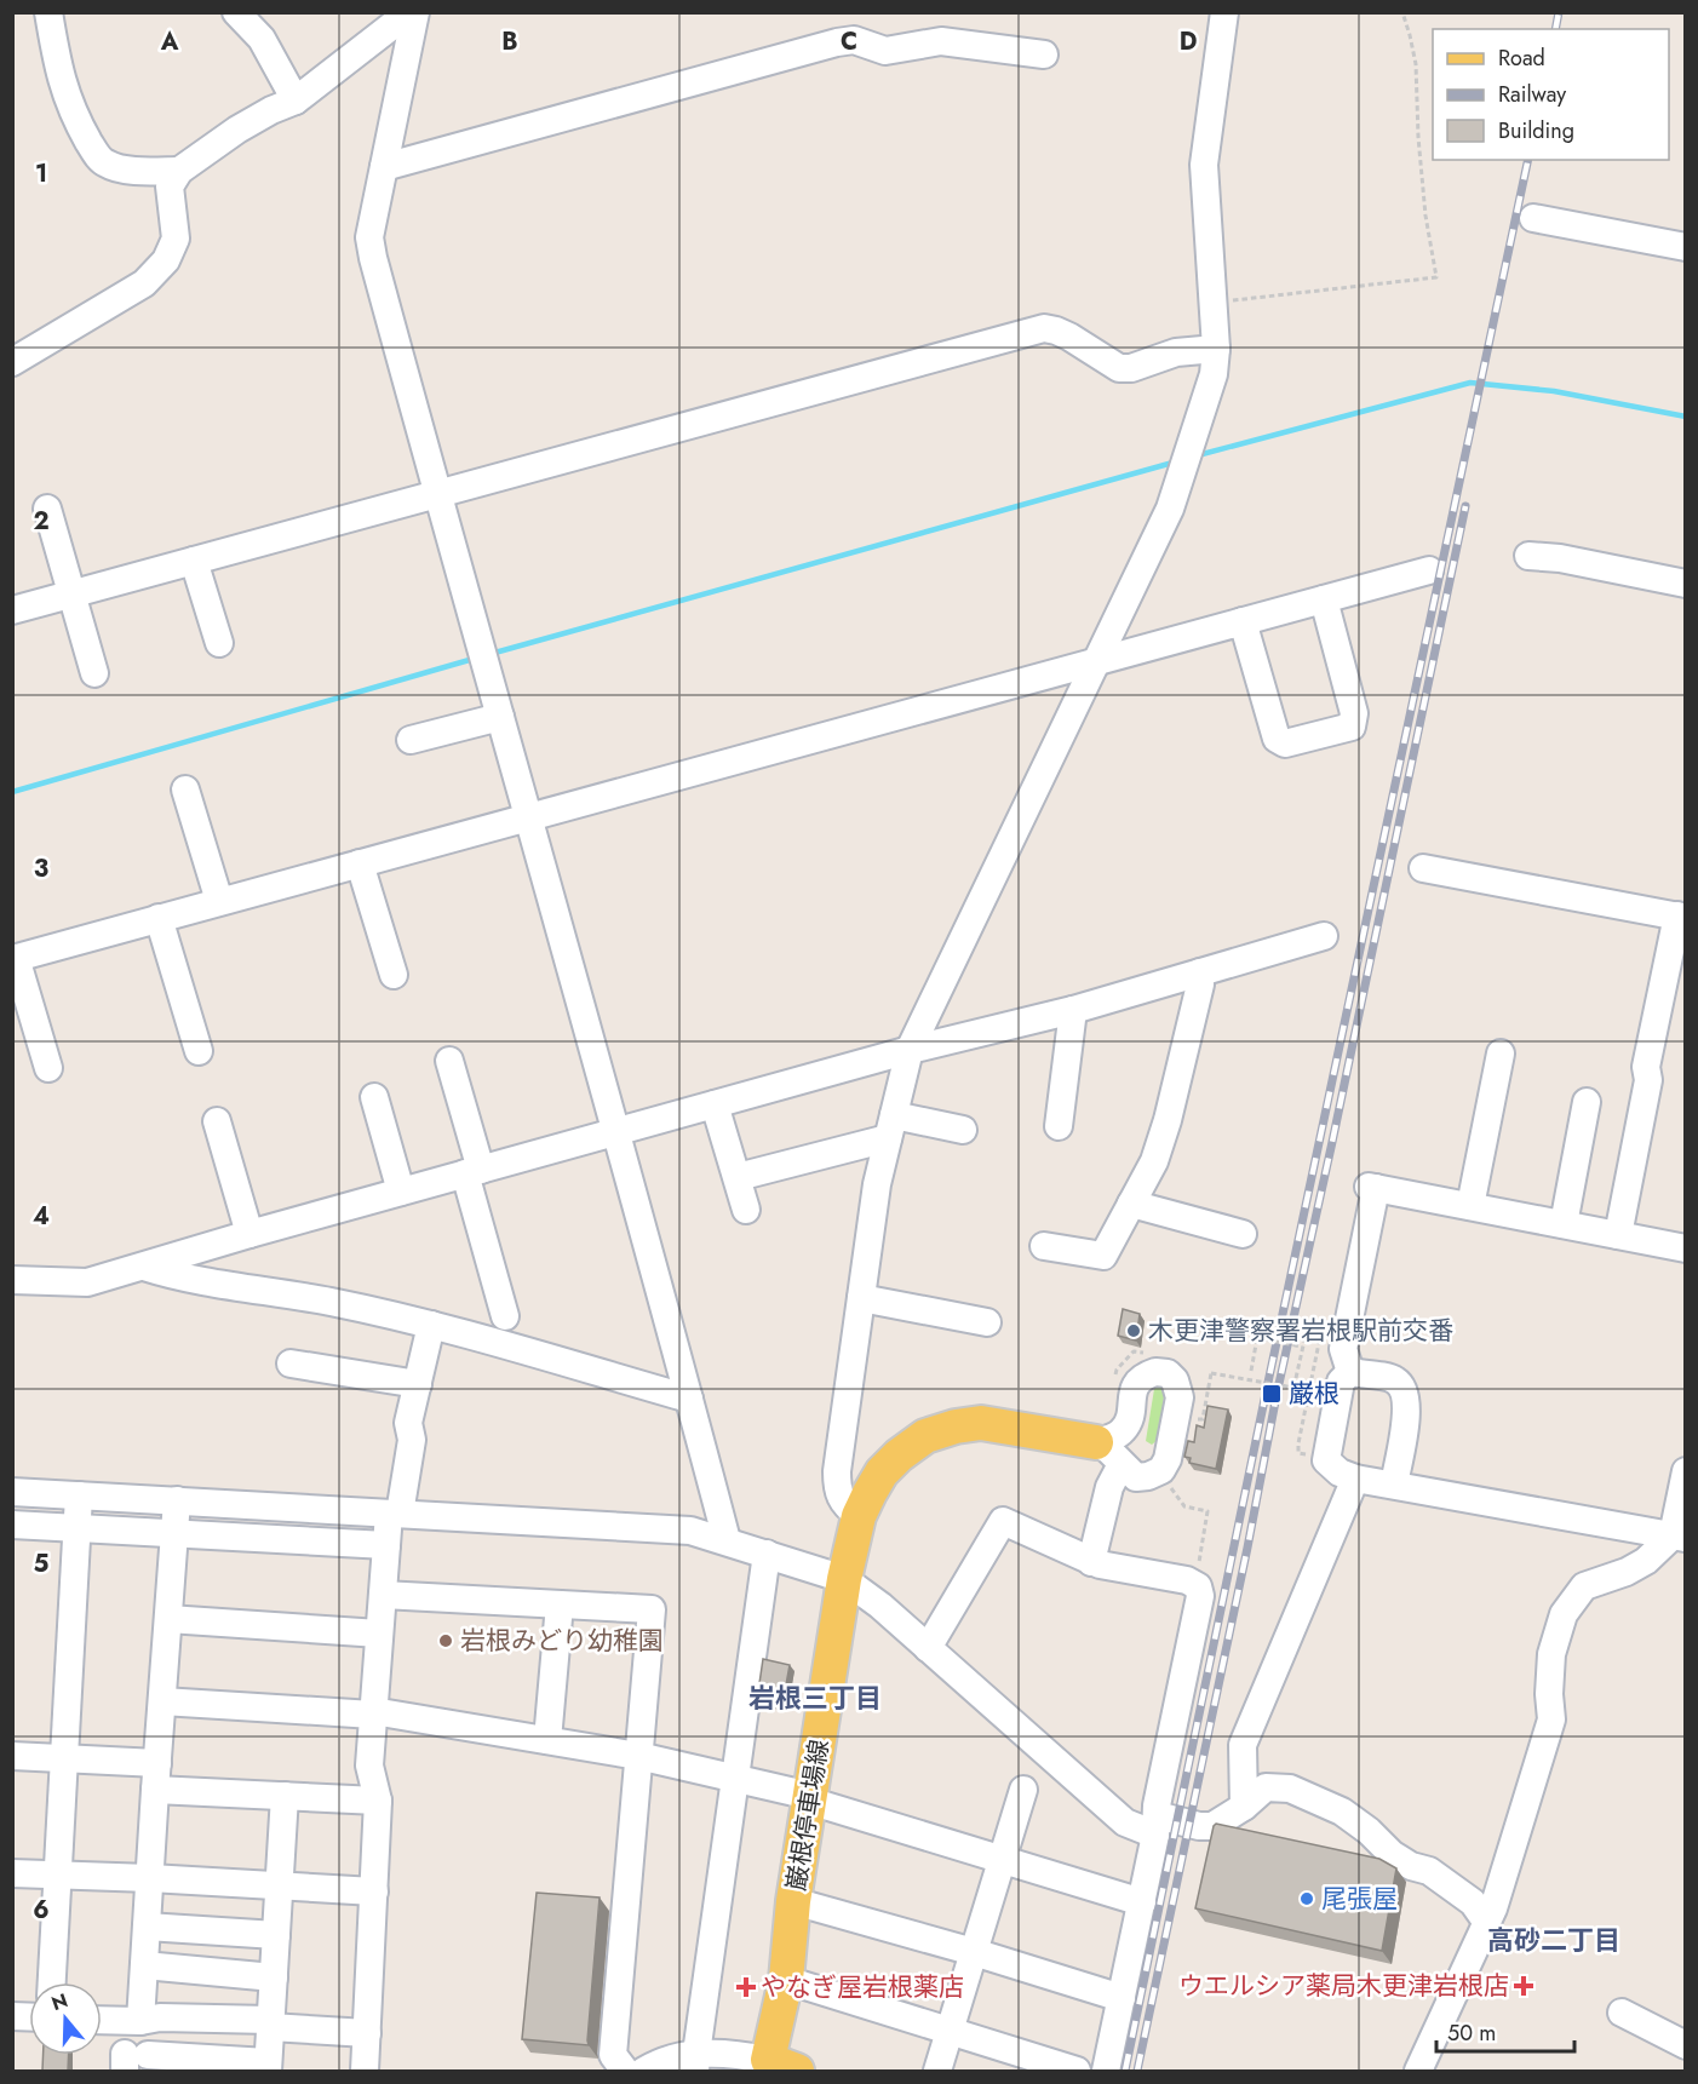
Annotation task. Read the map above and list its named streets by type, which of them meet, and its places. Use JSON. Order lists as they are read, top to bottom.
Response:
{
  "streets": {
    "main road": ["巌根停車場線"]
  },
  "districts": ["岩根三丁目", "高砂二丁目"],
  "places": {
    "other": ["木更津警察署岩根駅前交番", "岩根みどり幼稚園", "尾張屋"],
    "transit": ["巌根"],
    "health": ["ウエルシア薬局木更津岩根店", "やなぎ屋岩根薬店"]
  },
  "legend": ["Road", "Railway", "Building"],
  "scale_bar": "50 m",
  "north": "top",
  "grid": {
    "columns": [
      "A",
      "B",
      "C",
      "D"
    ],
    "rows": [
      "1",
      "2",
      "3",
      "4",
      "5",
      "6"
    ]
  }
}
